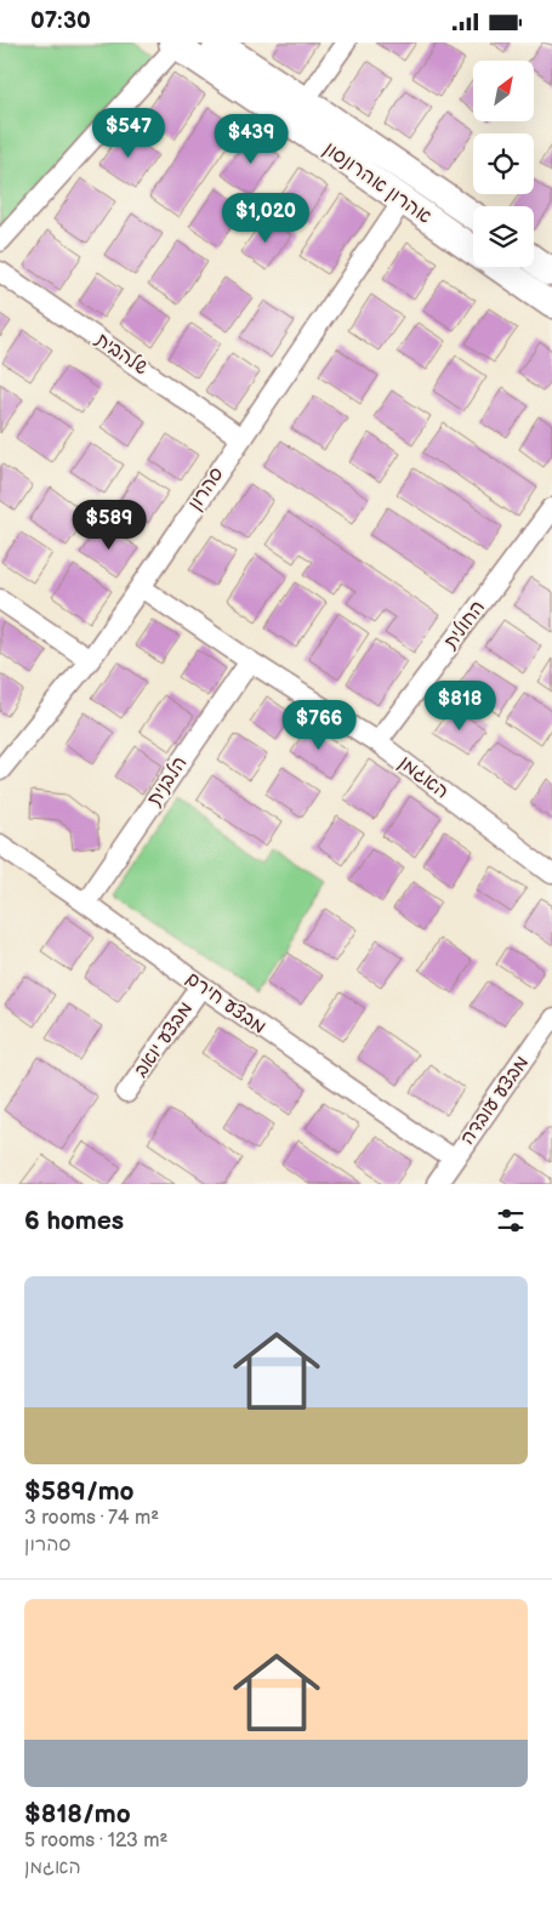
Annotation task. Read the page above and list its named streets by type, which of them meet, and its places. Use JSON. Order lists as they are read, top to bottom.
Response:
{
  "streets": {
    "street": [
      "אהרון אהרונסון",
      "שלהבית",
      "סהרון",
      "החולית",
      "האגמן",
      "הלבנית",
      "מבצע חירם",
      "מבצע יואב",
      "מבצע עובדה"
    ]
  },
  "crossings": [
    ["אהרון אהרונסון", "סהרון"],
    ["שלהבית", "סהרון"],
    ["סהרון", "האגמן"],
    ["החולית", "האגמן"],
    ["האגמן", "הלבנית"],
    ["הלבנית", "מבצע חירם"],
    ["מבצע חירם", "מבצע יואב"],
    ["מבצע חירם", "מבצע עובדה"]
  ],
  "north": "top right",
  "page": {
    "status": "07:30",
    "price": [
      "$547",
      "$439",
      "$1,020",
      "$589",
      "$818",
      "$766"
    ],
    "heading": "6 homes",
    "list": [
      {
        "name": "$589/mo",
        "note": "3 rooms · 74 m² · סהרון"
      },
      {
        "name": "$818/mo",
        "note": "5 rooms · 123 m² · האגמן"
      }
    ]
  }
}
